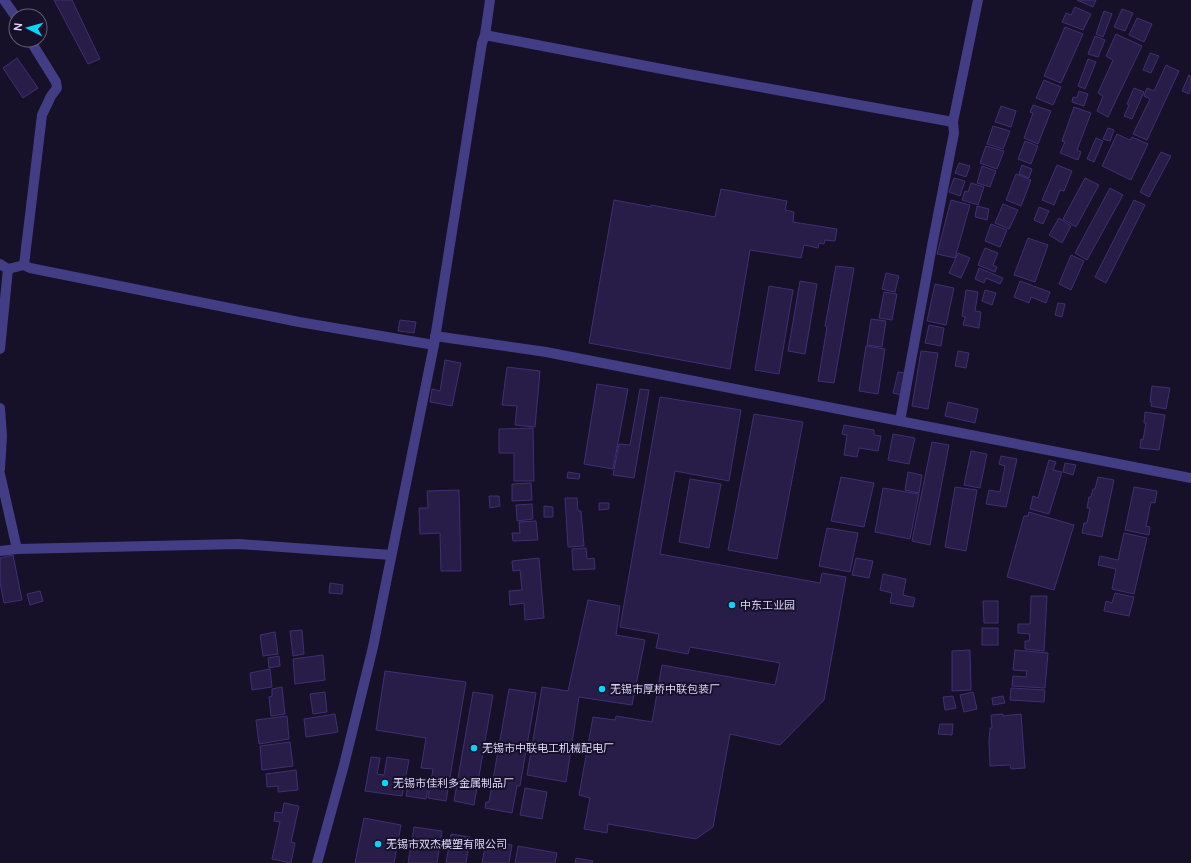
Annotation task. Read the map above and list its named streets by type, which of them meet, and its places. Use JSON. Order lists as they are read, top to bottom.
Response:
{
  "places": [
    "中东工业园",
    "无锡市厚桥中联包装厂",
    "无锡市中联电工机械配电厂",
    "无锡市佳利多金属制品厂",
    "无锡市双杰模塑有限公司"
  ],
  "north": "left"
}
